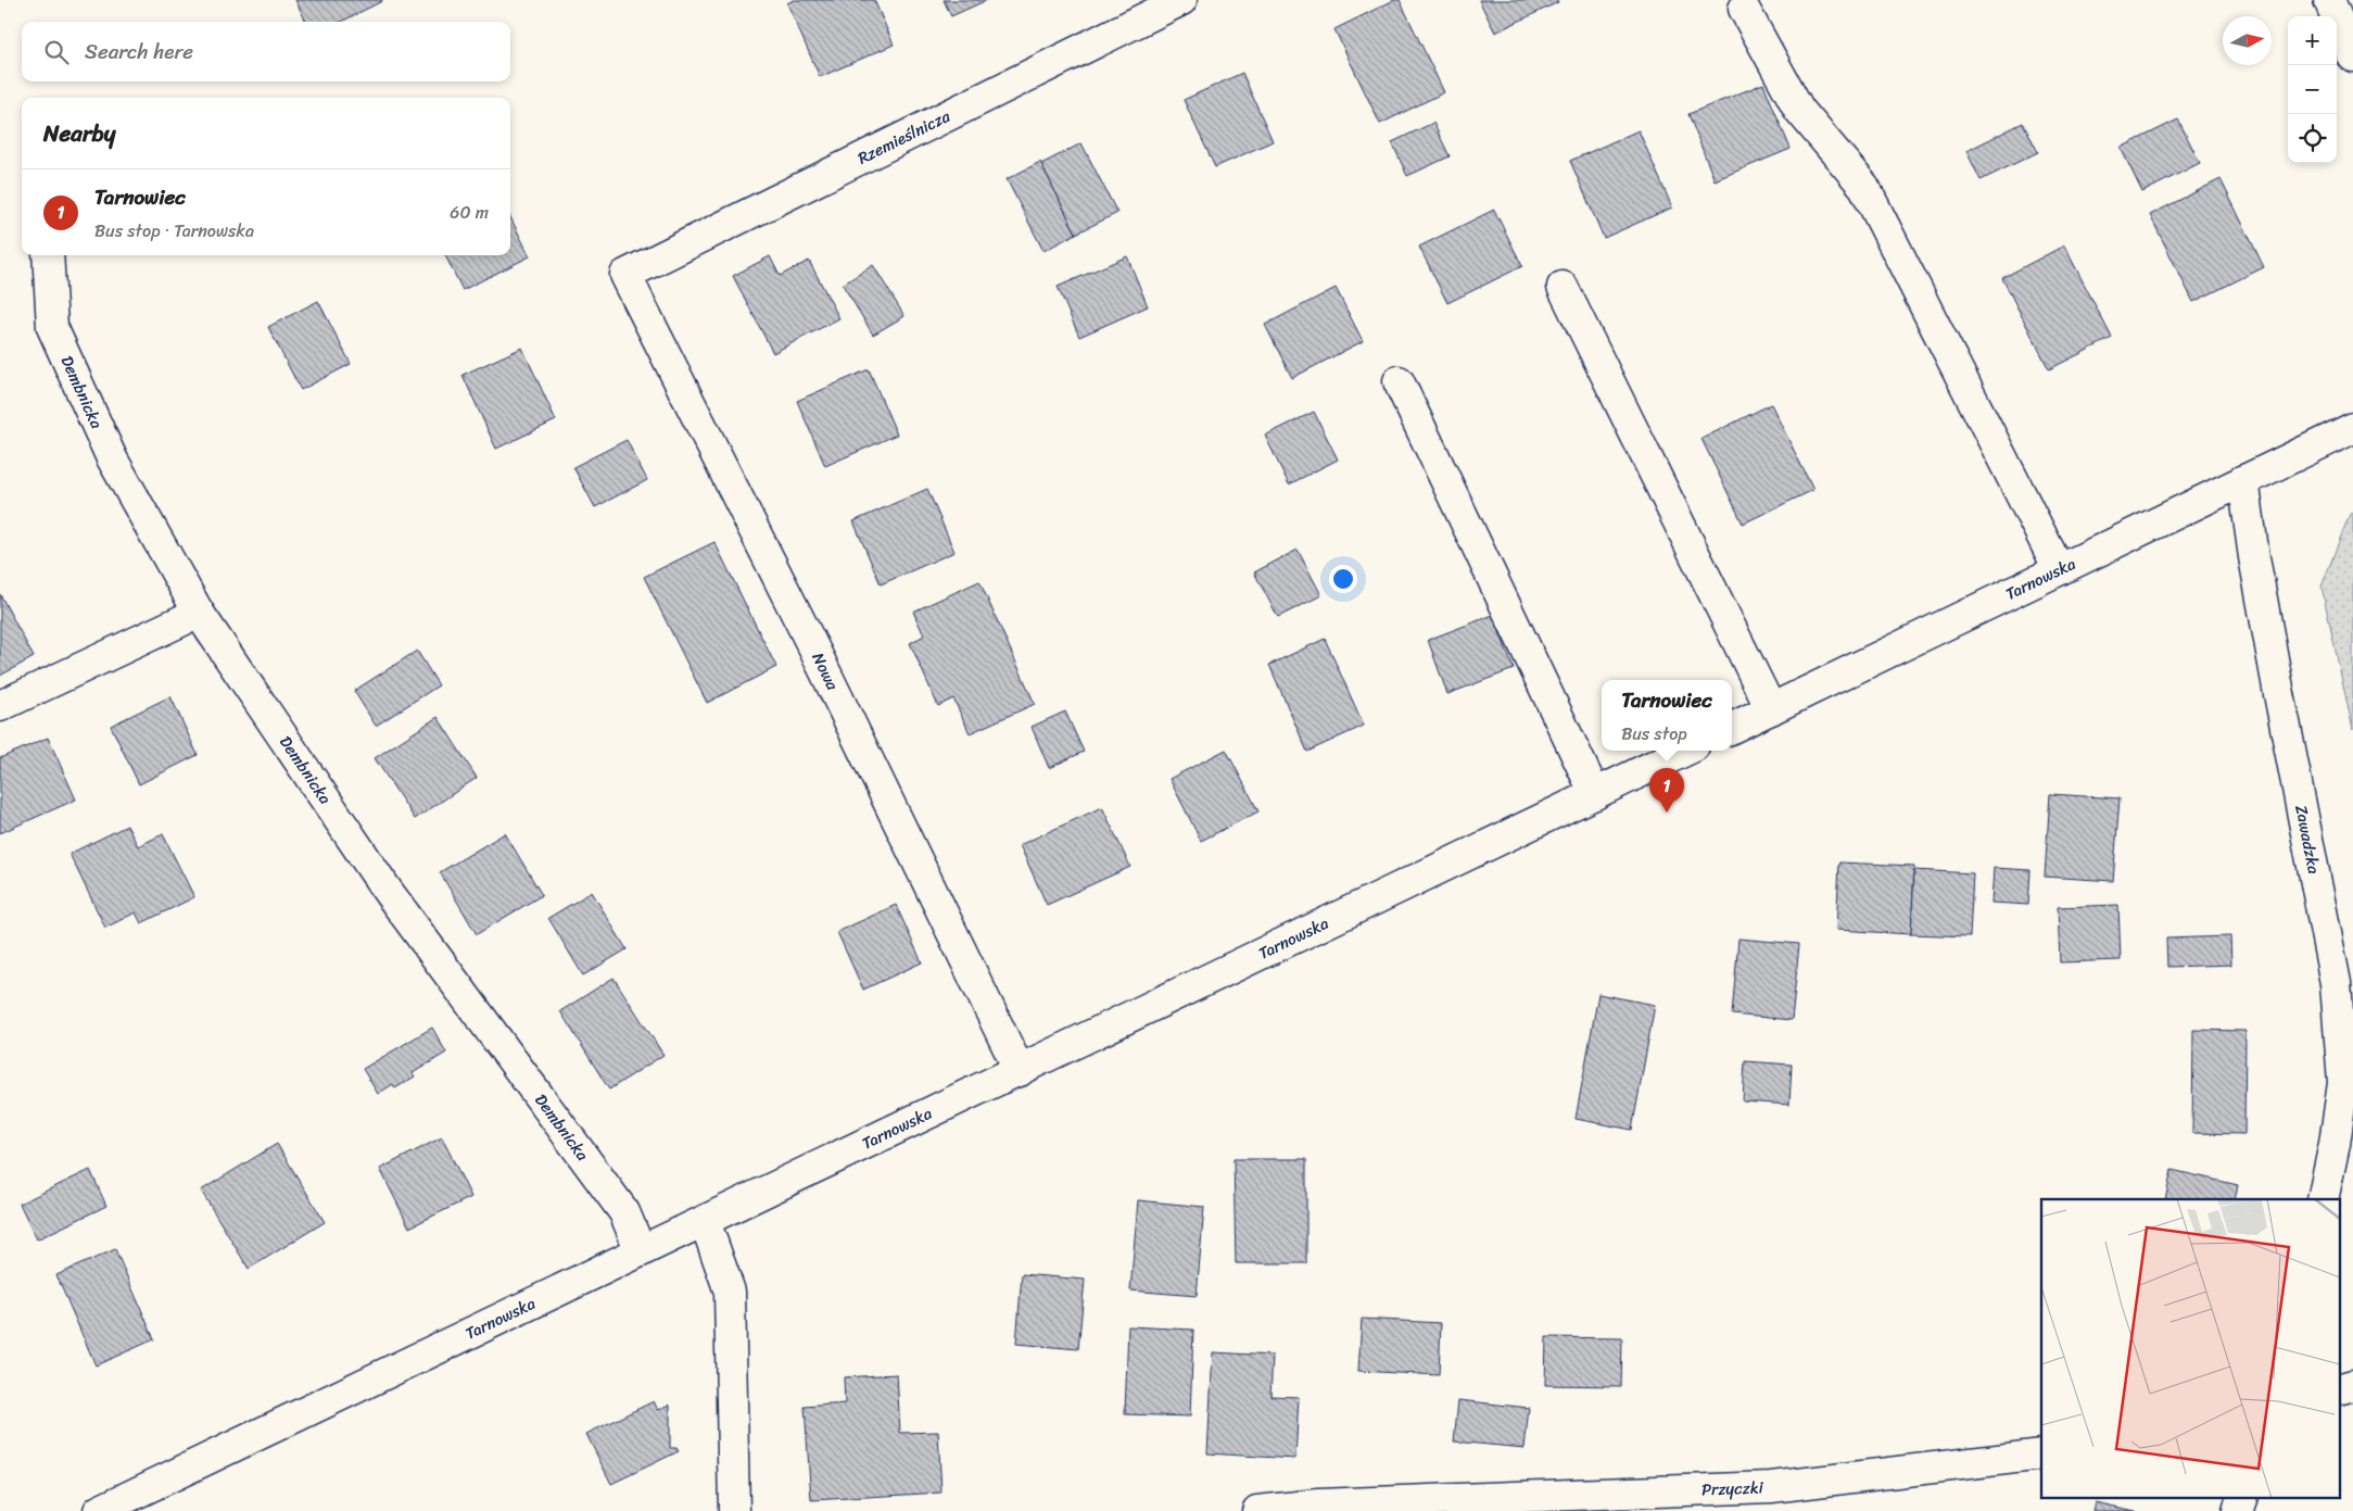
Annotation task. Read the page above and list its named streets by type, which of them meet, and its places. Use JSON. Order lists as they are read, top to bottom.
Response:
{
  "streets": {
    "street": [
      "Rzemieślnicza",
      "Dembnicka",
      "Tarnowska",
      "Nowa",
      "Zawadzka",
      "Przyczki"
    ]
  },
  "crossings": [
    ["Rzemieślnicza", "Nowa"],
    ["Dembnicka", "Tarnowska"],
    ["Tarnowska", "Nowa"],
    ["Tarnowska", "Zawadzka"]
  ],
  "north": "right",
  "page": {
    "map_buttons": ["+", "−"],
    "search": "Search here",
    "heading": "Nearby",
    "list": [
      {
        "mark": "1",
        "name": "Tarnowiec",
        "note": "Bus stop · Tarnowska",
        "value": "60 m"
      }
    ],
    "popup": ["Tarnowiec", "Bus stop"],
    "pins": "1"
  }
}
